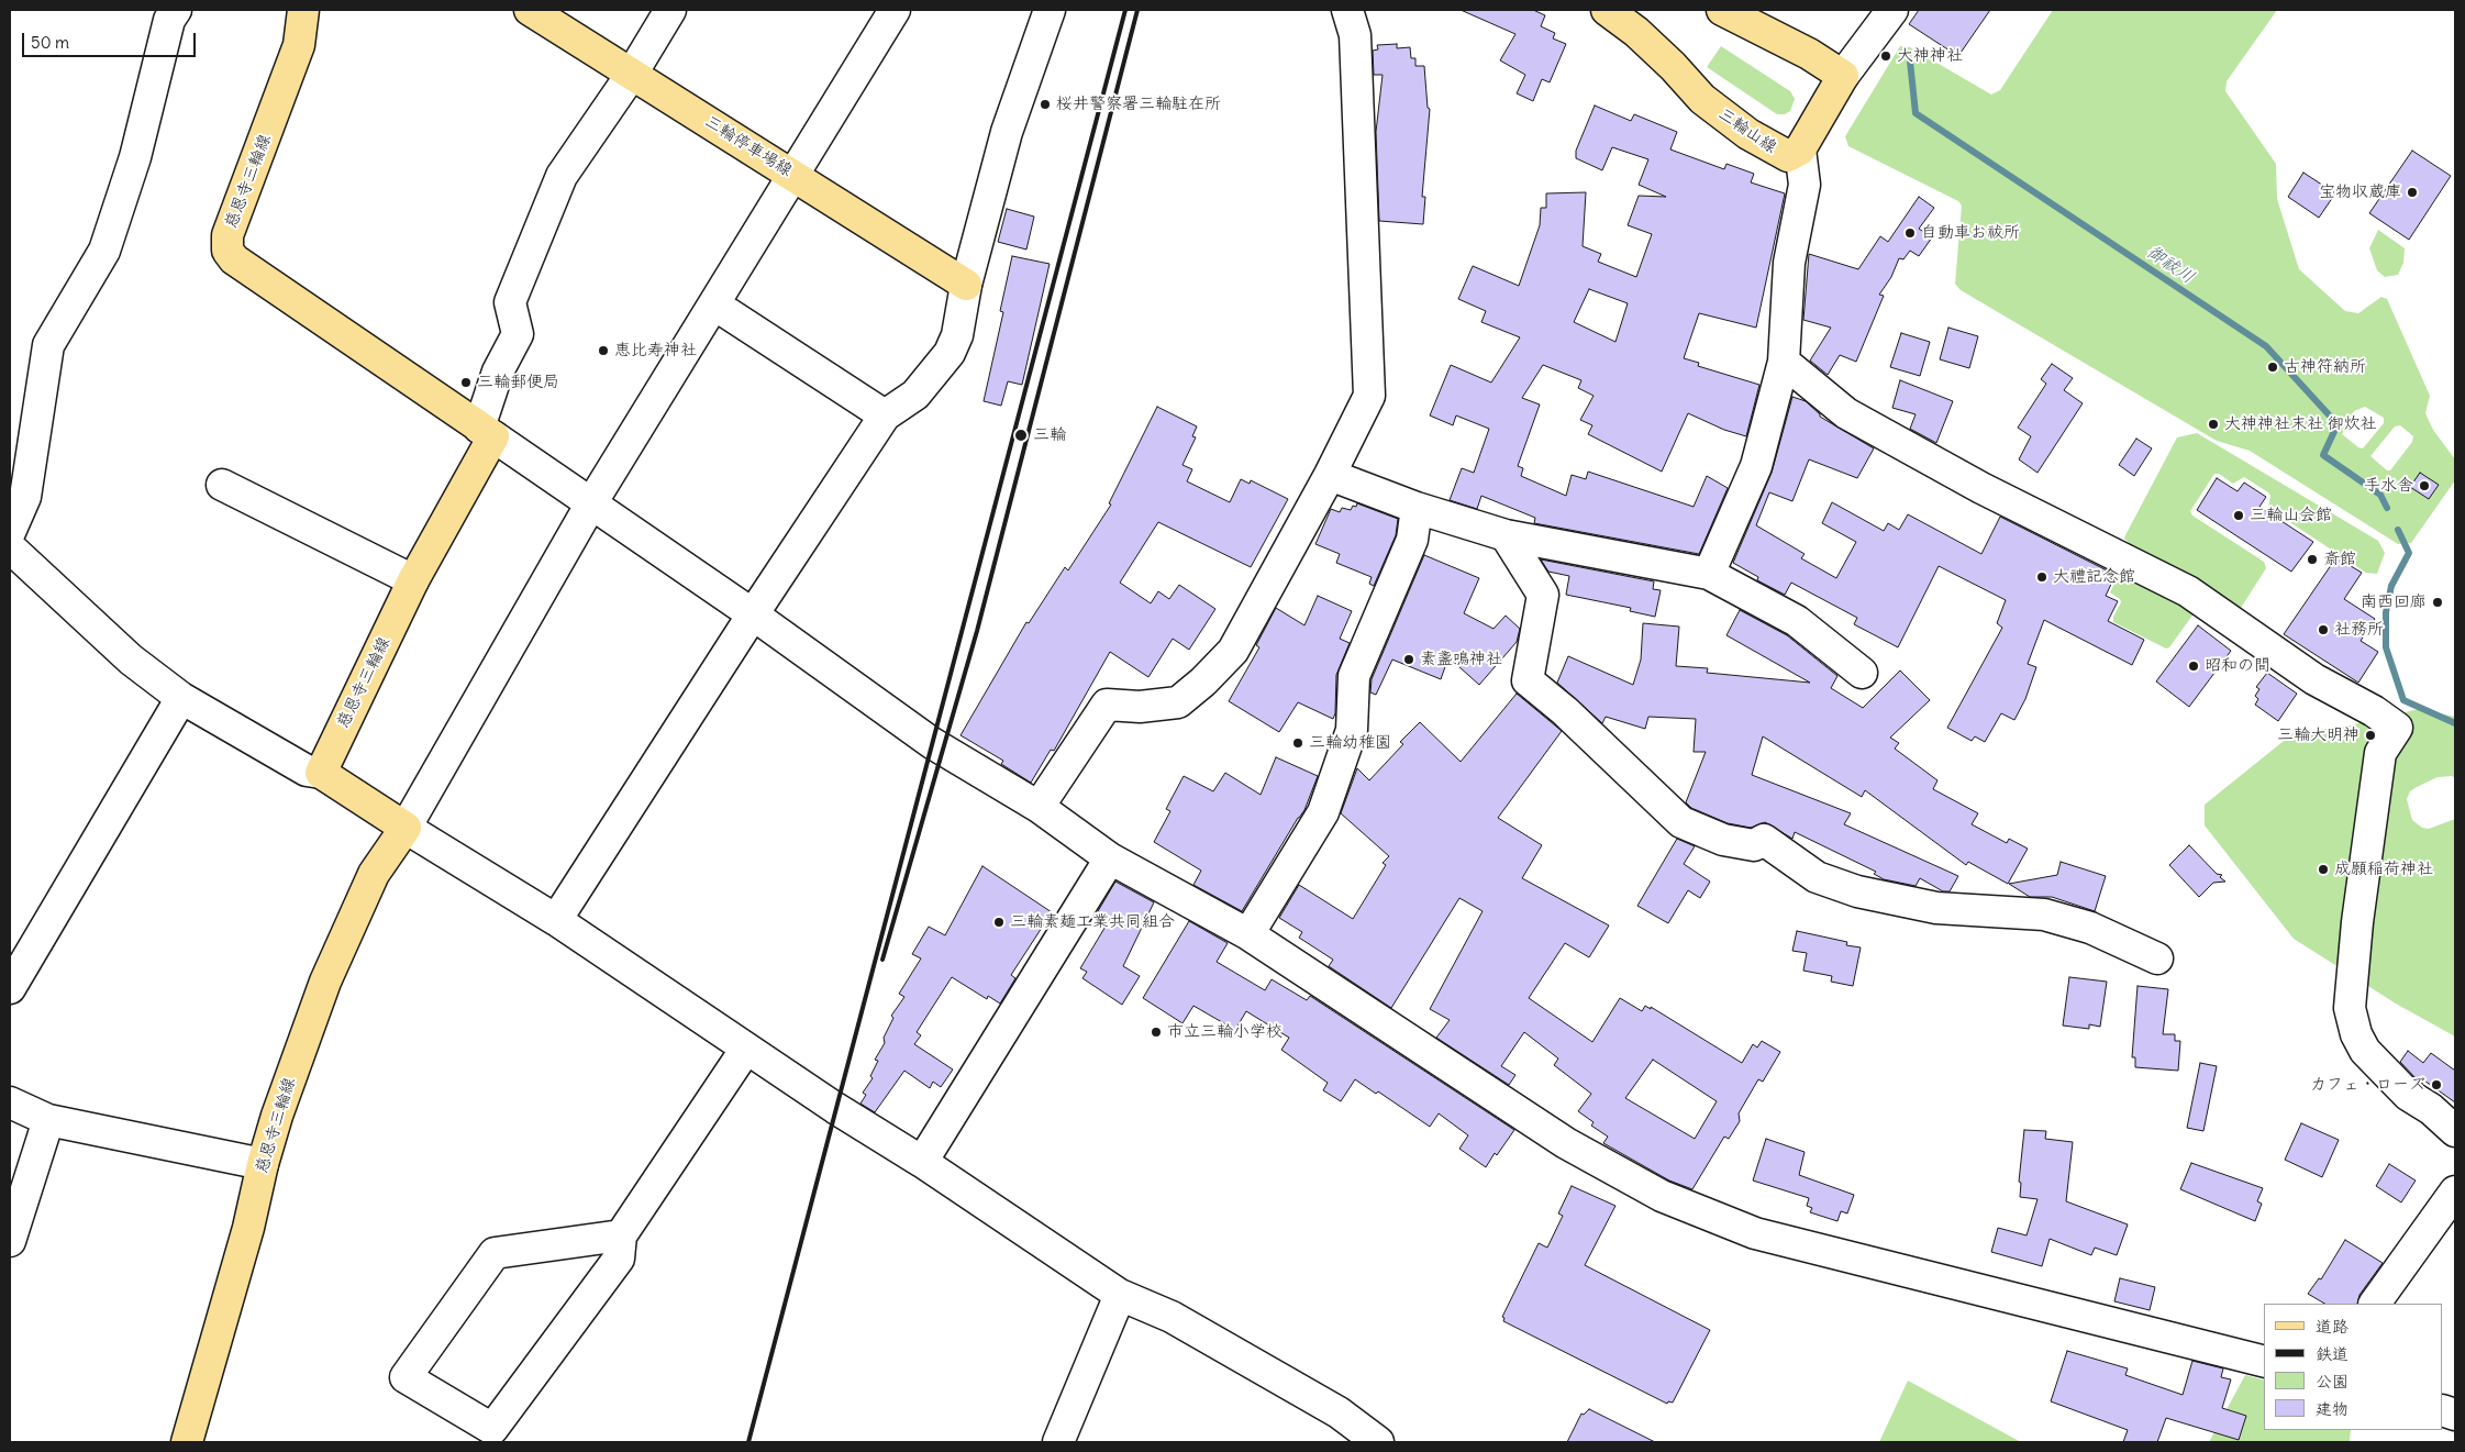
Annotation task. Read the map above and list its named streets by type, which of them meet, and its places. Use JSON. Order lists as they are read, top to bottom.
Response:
{
  "streets": {
    "main road": ["三輪山線", "三輪停車場線", "慈恩寺三輪線"]
  },
  "water": ["御祓川"],
  "places": [
    "大神神社",
    "桜井警察署三輪駐在所",
    "宝物収蔵庫",
    "自動車お祓所",
    "恵比寿神社",
    "古神符納所",
    "三輪郵便局",
    "大神神社末社 御炊社",
    "三輪",
    "手水舎",
    "三輪山会館",
    "斎館",
    "大禮記念館",
    "南西回廊",
    "社務所",
    "素盞鳴神社",
    "昭和の間",
    "三輪大明神",
    "三輪幼稚園",
    "成願稲荷神社",
    "三輪素麺工業共同組合",
    "市立三輪小学校",
    "カフェ・ローズ"
  ],
  "legend": [
    "道路",
    "鉄道",
    "公園",
    "建物"
  ],
  "scale_bar": "50 m"
}
